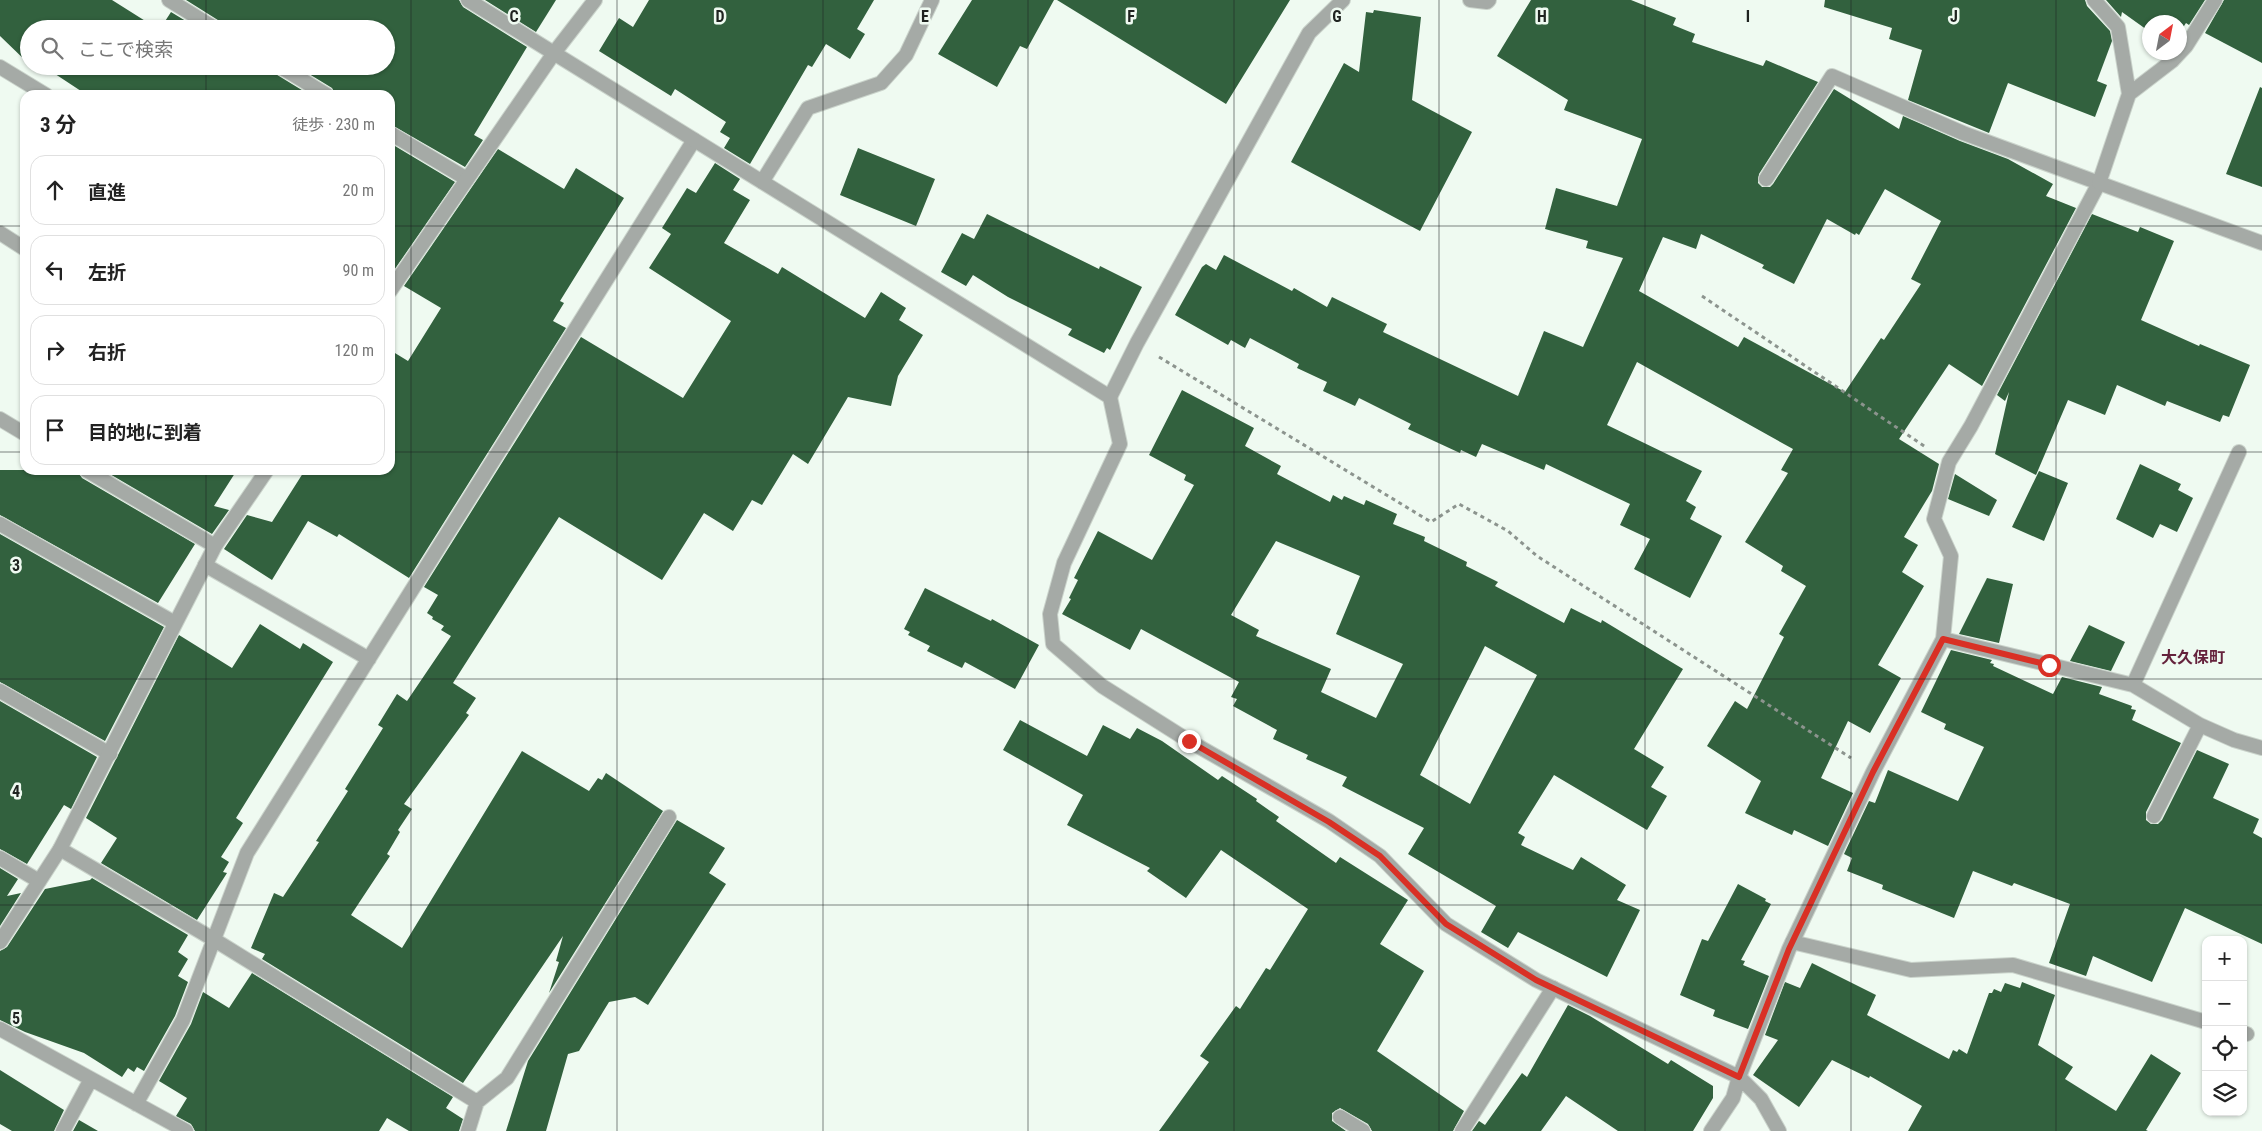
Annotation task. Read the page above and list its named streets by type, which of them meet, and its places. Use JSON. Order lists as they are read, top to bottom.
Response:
{
  "districts": ["大久保町"],
  "north": "top right",
  "page": {
    "search": "ここで検索",
    "heading": ["3 分", "徒歩 · 230 m"],
    "list": [
      ["直進", "20 m"],
      ["左折", "90 m"],
      ["右折", "120 m"],
      "目的地に到着"
    ],
    "map_buttons": ["+", "−"]
  },
  "grid": {
    "columns": [
      "C",
      "D",
      "E",
      "F",
      "G",
      "H",
      "I",
      "J"
    ],
    "rows": ["3", "4", "5"]
  }
}
